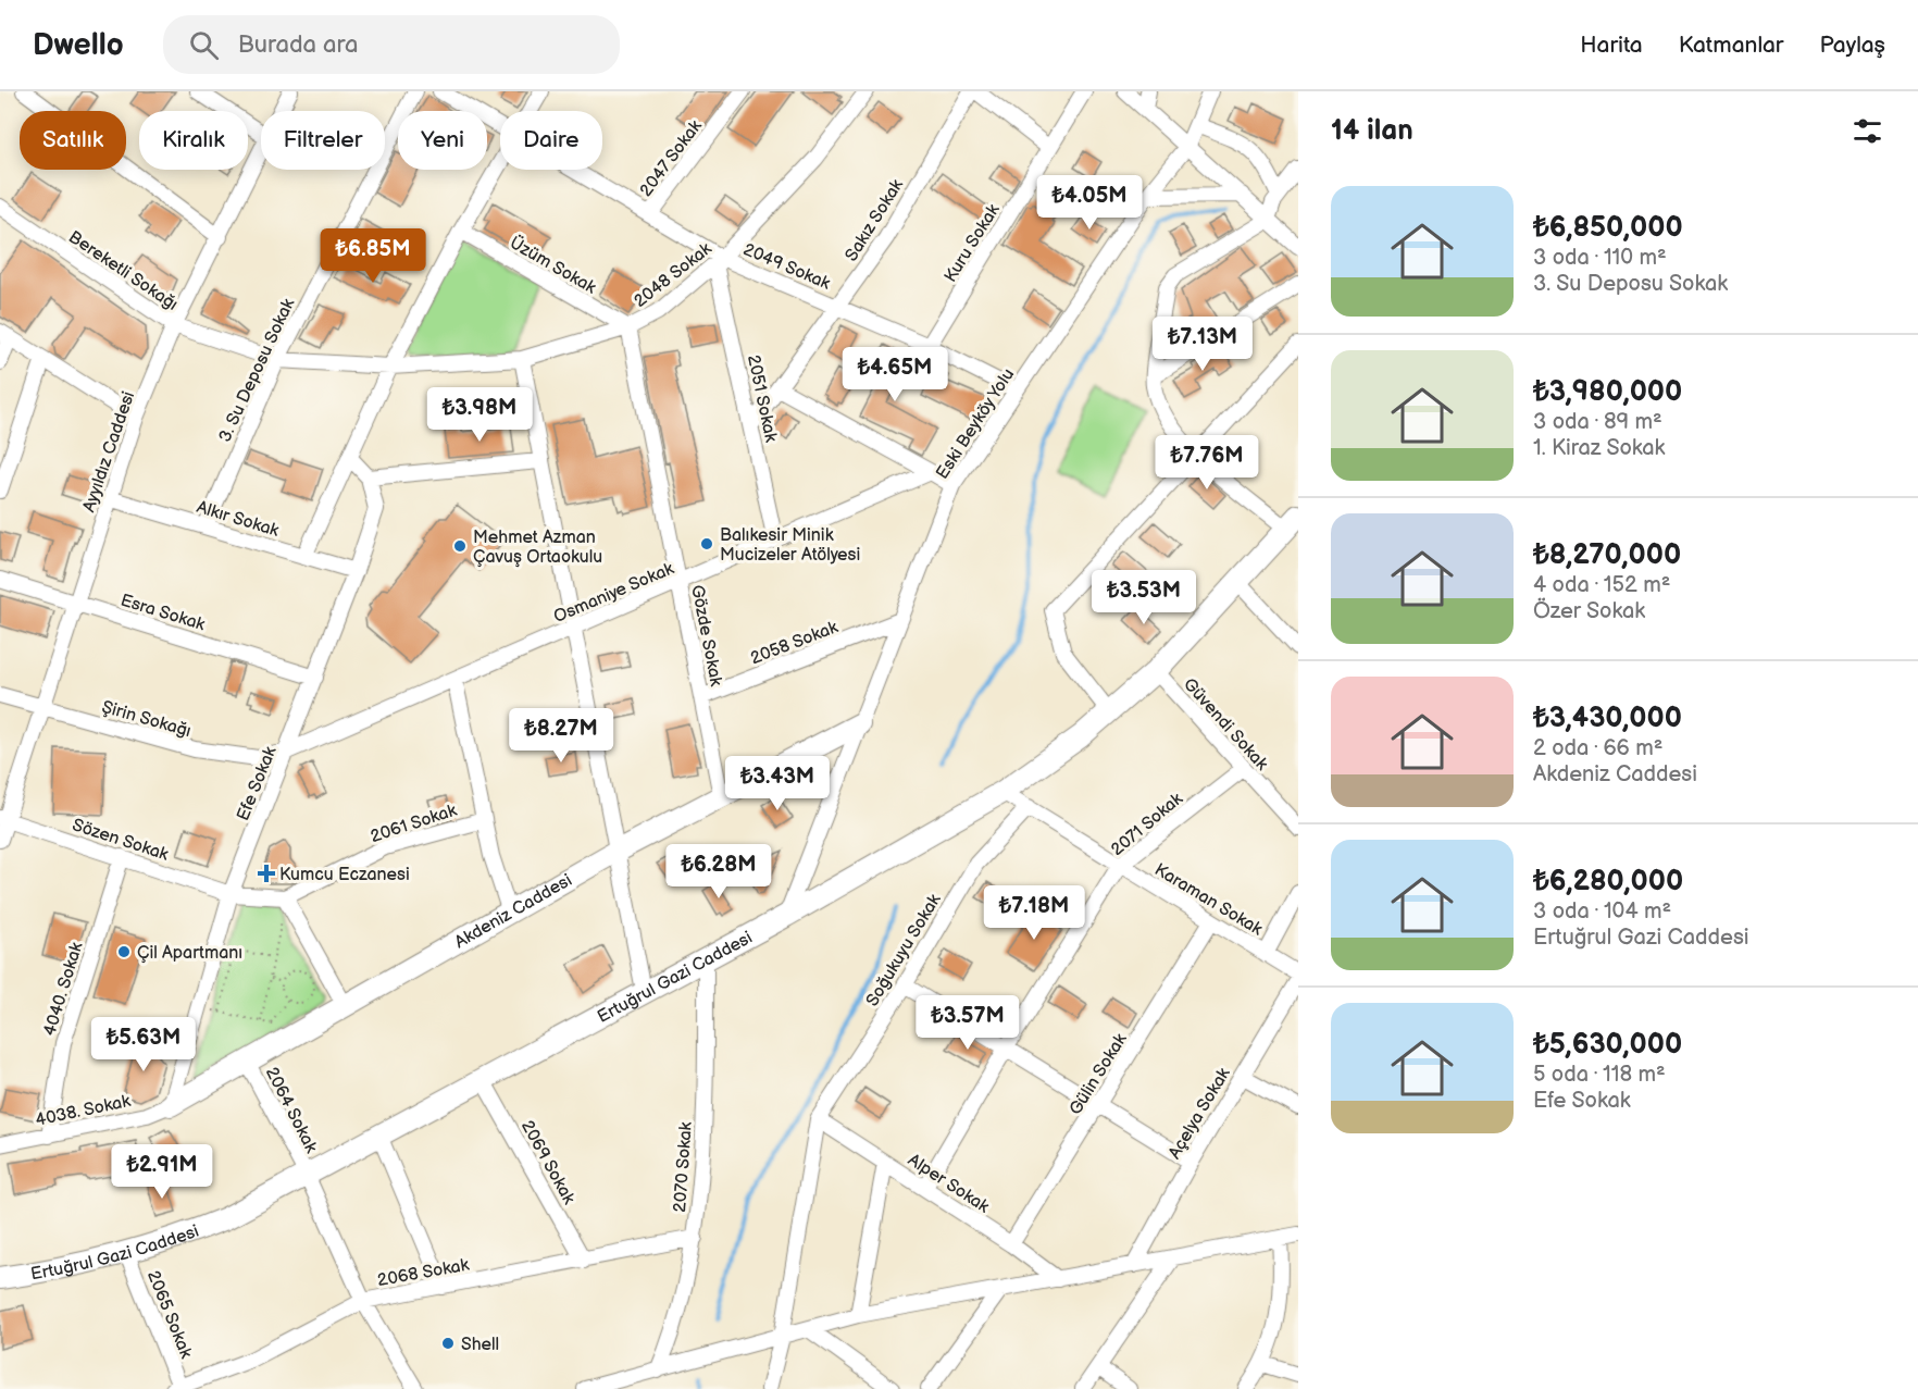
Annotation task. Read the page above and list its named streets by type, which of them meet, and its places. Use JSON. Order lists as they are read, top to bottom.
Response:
{
  "streets": {
    "main road": ["Akdeniz Caddesi", "Ertuğrul Gazi Caddesi"],
    "street": [
      "2047 Sokak",
      "Sakız Sokak",
      "Kuru Sokak",
      "Üzüm Sokak",
      "2049 Sokak",
      "Bereketli Sokağı",
      "2048 Sokak",
      "3. Su Deposu Sokak",
      "2051 Sokak",
      "Eski Beyköy Yolu",
      "Ayyıldız Caddesi",
      "Alkır Sokak",
      "Osmaniye Sokak",
      "Esra Sokak",
      "Gözde Sokak",
      "2058 Sokak",
      "Şirin Sokağı",
      "Güvendi Sokak",
      "Efe Sokak",
      "2061 Sokak",
      "2071 Sokak",
      "Sözen Sokak",
      "Karaman Sokak",
      "Soğukuyu Sokak",
      "4040. Sokak",
      "Gülin Sokak",
      "4038. Sokak",
      "2064 Sokak",
      "Açelya Sokak",
      "2069 Sokak",
      "2070 Sokak",
      "Alper Sokak",
      "2068 Sokak",
      "2065 Sokak"
    ]
  },
  "crossings": [
    ["2047 Sokak", "2049 Sokak"],
    ["Sakız Sokak", "2049 Sokak"],
    ["Sakız Sokak", "2051 Sokak"],
    ["Kuru Sokak", "2049 Sokak"],
    ["Üzüm Sokak", "2048 Sokak"],
    ["Üzüm Sokak", "Gözde Sokak"],
    ["2049 Sokak", "2048 Sokak"],
    ["2049 Sokak", "2051 Sokak"],
    ["2049 Sokak", "Eski Beyköy Yolu"],
    ["Bereketli Sokağı", "2048 Sokak"],
    ["Bereketli Sokağı", "3. Su Deposu Sokak"],
    ["Bereketli Sokağı", "Ayyıldız Caddesi"],
    ["2048 Sokak", "2051 Sokak"],
    ["2048 Sokak", "Gözde Sokak"],
    ["3. Su Deposu Sokak", "Alkır Sokak"],
    ["2051 Sokak", "Osmaniye Sokak"],
    ["Eski Beyköy Yolu", "2058 Sokak"],
    ["Eski Beyköy Yolu", "Akdeniz Caddesi"],
    ["Eski Beyköy Yolu", "Ertuğrul Gazi Caddesi"],
    ["Ayyıldız Caddesi", "Alkır Sokak"],
    ["Ayyıldız Caddesi", "Esra Sokak"],
    ["Ayyıldız Caddesi", "Şirin Sokağı"],
    ["Ayyıldız Caddesi", "Sözen Sokak"],
    ["Alkır Sokak", "Efe Sokak"],
    ["Osmaniye Sokak", "Gözde Sokak"],
    ["Osmaniye Sokak", "Şirin Sokağı"],
    ["Osmaniye Sokak", "Efe Sokak"],
    ["Esra Sokak", "Efe Sokak"],
    ["Gözde Sokak", "2058 Sokak"],
    ["Gözde Sokak", "Akdeniz Caddesi"],
    ["Şirin Sokağı", "Efe Sokak"],
    ["Güvendi Sokak", "2071 Sokak"],
    ["Güvendi Sokak", "Ertuğrul Gazi Caddesi"],
    ["Efe Sokak", "Sözen Sokak"],
    ["Efe Sokak", "Akdeniz Caddesi"],
    ["Efe Sokak", "4038. Sokak"],
    ["2061 Sokak", "Sözen Sokak"],
    ["2071 Sokak", "Karaman Sokak"],
    ["2071 Sokak", "Alper Sokak"],
    ["Sözen Sokak", "4040. Sokak"],
    ["Karaman Sokak", "Soğukuyu Sokak"],
    ["Karaman Sokak", "Ertuğrul Gazi Caddesi"],
    ["Karaman Sokak", "Gülin Sokak"],
    ["Akdeniz Caddesi", "4038. Sokak"],
    ["Akdeniz Caddesi", "2064 Sokak"],
    ["Soğukuyu Sokak", "Alper Sokak"],
    ["Ertuğrul Gazi Caddesi", "2064 Sokak"],
    ["Ertuğrul Gazi Caddesi", "2069 Sokak"],
    ["Ertuğrul Gazi Caddesi", "2070 Sokak"],
    ["Ertuğrul Gazi Caddesi", "2065 Sokak"],
    ["4040. Sokak", "4038. Sokak"],
    ["Gülin Sokak", "Alper Sokak"],
    ["2064 Sokak", "2068 Sokak"],
    ["2069 Sokak", "2068 Sokak"],
    ["2070 Sokak", "2068 Sokak"],
    ["2068 Sokak", "2065 Sokak"]
  ],
  "places": {
    "other": [
      "Balıkesir Minik Mucizeler Atölyesi",
      "Mehmet Azman Çavuş Ortaokulu",
      "Çil Apartmanı",
      "Shell"
    ],
    "health": ["Kumcu Eczanesi"]
  },
  "page": {
    "header": "Dwello",
    "search": "Burada ara",
    "nav": ["Harita", "Katmanlar", "Paylaş"],
    "heading": "14 ilan",
    "chip": [
      "Satılık",
      "Kiralık",
      "Filtreler",
      "Yeni",
      "Daire"
    ],
    "list": [
      {
        "name": "₺6,850,000",
        "note": "3 oda · 110 m² · 3. Su Deposu Sokak"
      },
      {
        "name": "₺3,980,000",
        "note": "3 oda · 89 m² · 1. Kiraz Sokak"
      },
      {
        "name": "₺8,270,000",
        "note": "4 oda · 152 m² · Özer Sokak"
      },
      {
        "name": "₺3,430,000",
        "note": "2 oda · 66 m² · Akdeniz Caddesi"
      },
      {
        "name": "₺6,280,000",
        "note": "3 oda · 104 m² · Ertuğrul Gazi Caddesi"
      },
      {
        "name": "₺5,630,000",
        "note": "5 oda · 118 m² · Efe Sokak"
      }
    ],
    "price": [
      "₺4.05M",
      "₺6.85M",
      "₺7.13M",
      "₺4.65M",
      "₺3.98M",
      "₺7.76M",
      "₺3.53M",
      "₺8.27M",
      "₺3.43M",
      "₺6.28M",
      "₺7.18M",
      "₺3.57M",
      "₺5.63M",
      "₺2.91M"
    ]
  }
}
